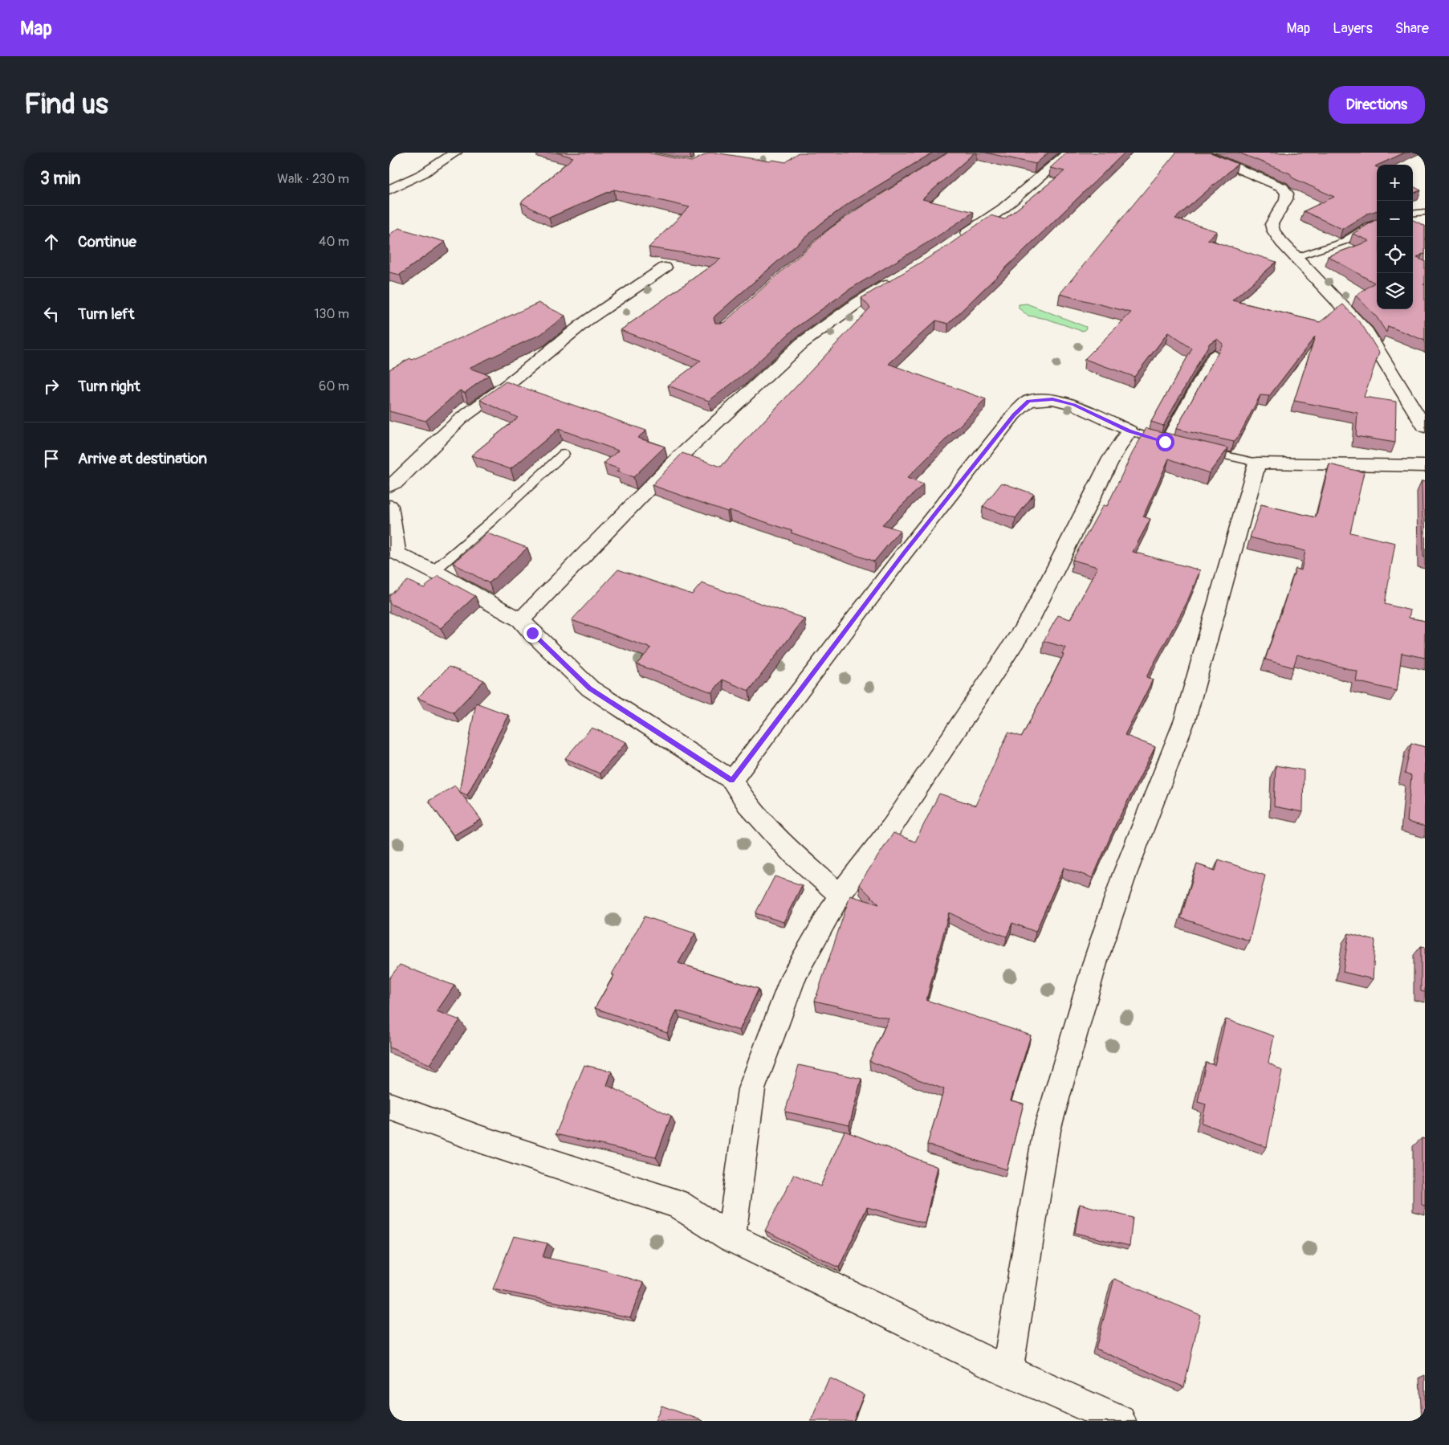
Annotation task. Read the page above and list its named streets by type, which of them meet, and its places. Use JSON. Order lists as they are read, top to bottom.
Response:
{
  "page": {
    "header": "Map",
    "nav": ["Map", "Layers", "Share"],
    "buttons": "Directions",
    "title": "Find us",
    "heading": ["3 min", "Walk · 230 m"],
    "map_buttons": ["+", "−"],
    "list": [
      ["Continue", "40 m"],
      ["Turn left", "130 m"],
      ["Turn right", "60 m"],
      "Arrive at destination"
    ]
  }
}
